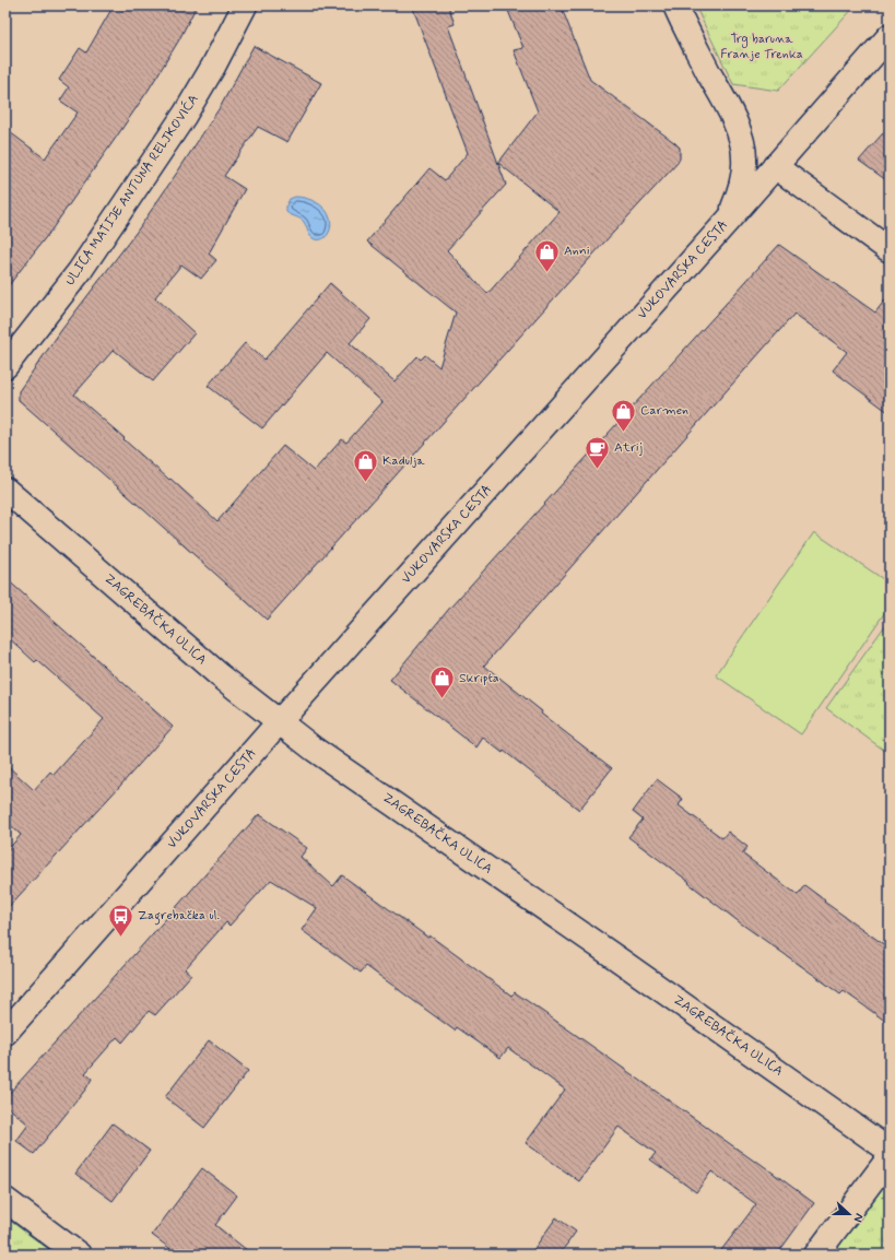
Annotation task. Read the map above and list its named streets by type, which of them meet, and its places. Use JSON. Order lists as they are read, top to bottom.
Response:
{
  "streets": {
    "street": ["ULICA MATIJE ANTUNA RELJKOVIĆA", "VUKOVARSKA CESTA", "ZAGREBAČKA ULICA"]
  },
  "crossings": [
    ["VUKOVARSKA CESTA", "ZAGREBAČKA ULICA"]
  ],
  "parks": ["Trg baruna Franje Trenka"],
  "places": {
    "shop": [
      "Anni",
      "Carmen",
      "Kadulja",
      "Skripta"
    ],
    "cafe": ["Atrij"],
    "bus stop": ["Zagrebačka ul."]
  },
  "north": "right"
}
